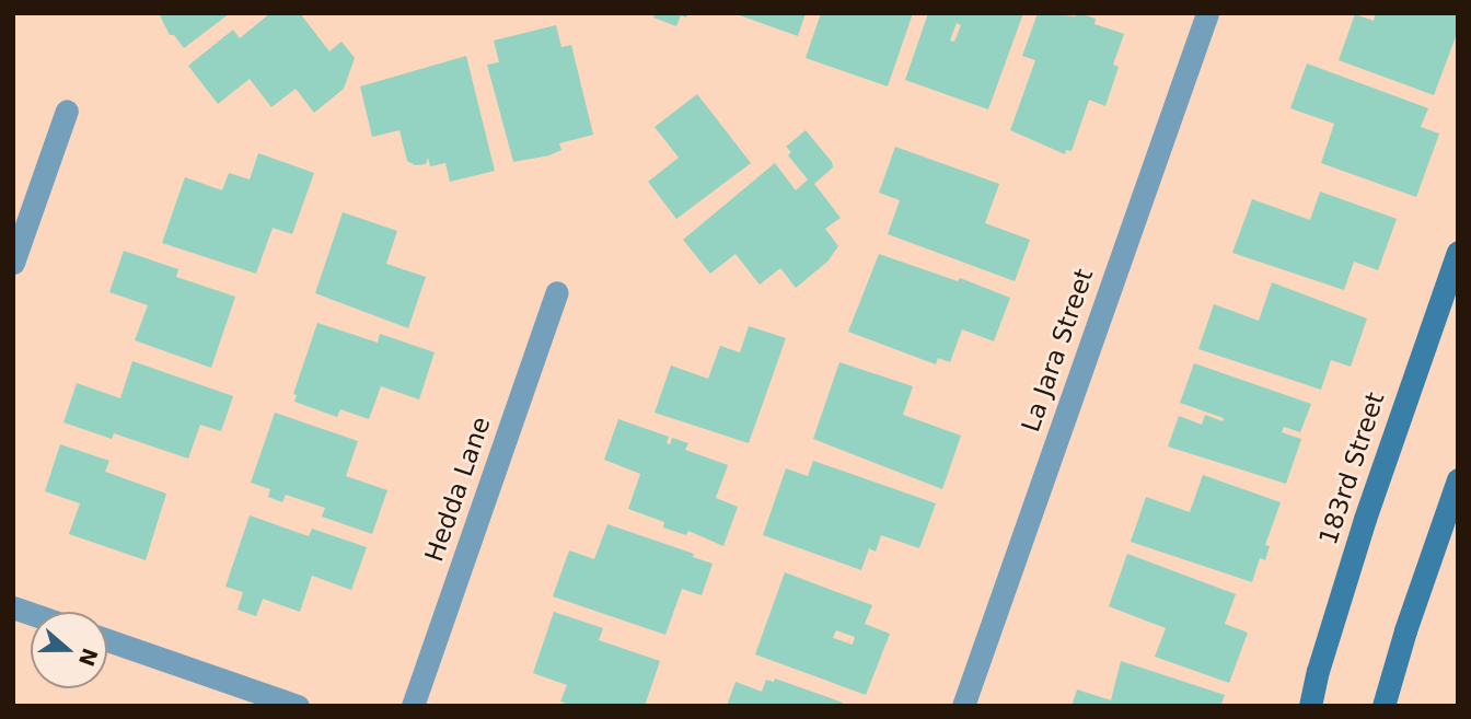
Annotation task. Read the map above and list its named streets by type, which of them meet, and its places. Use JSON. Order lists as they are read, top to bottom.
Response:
{
  "streets": {
    "street": ["La Jara Street", "183rd Street", "Hedda Lane"]
  },
  "north": "right"
}
